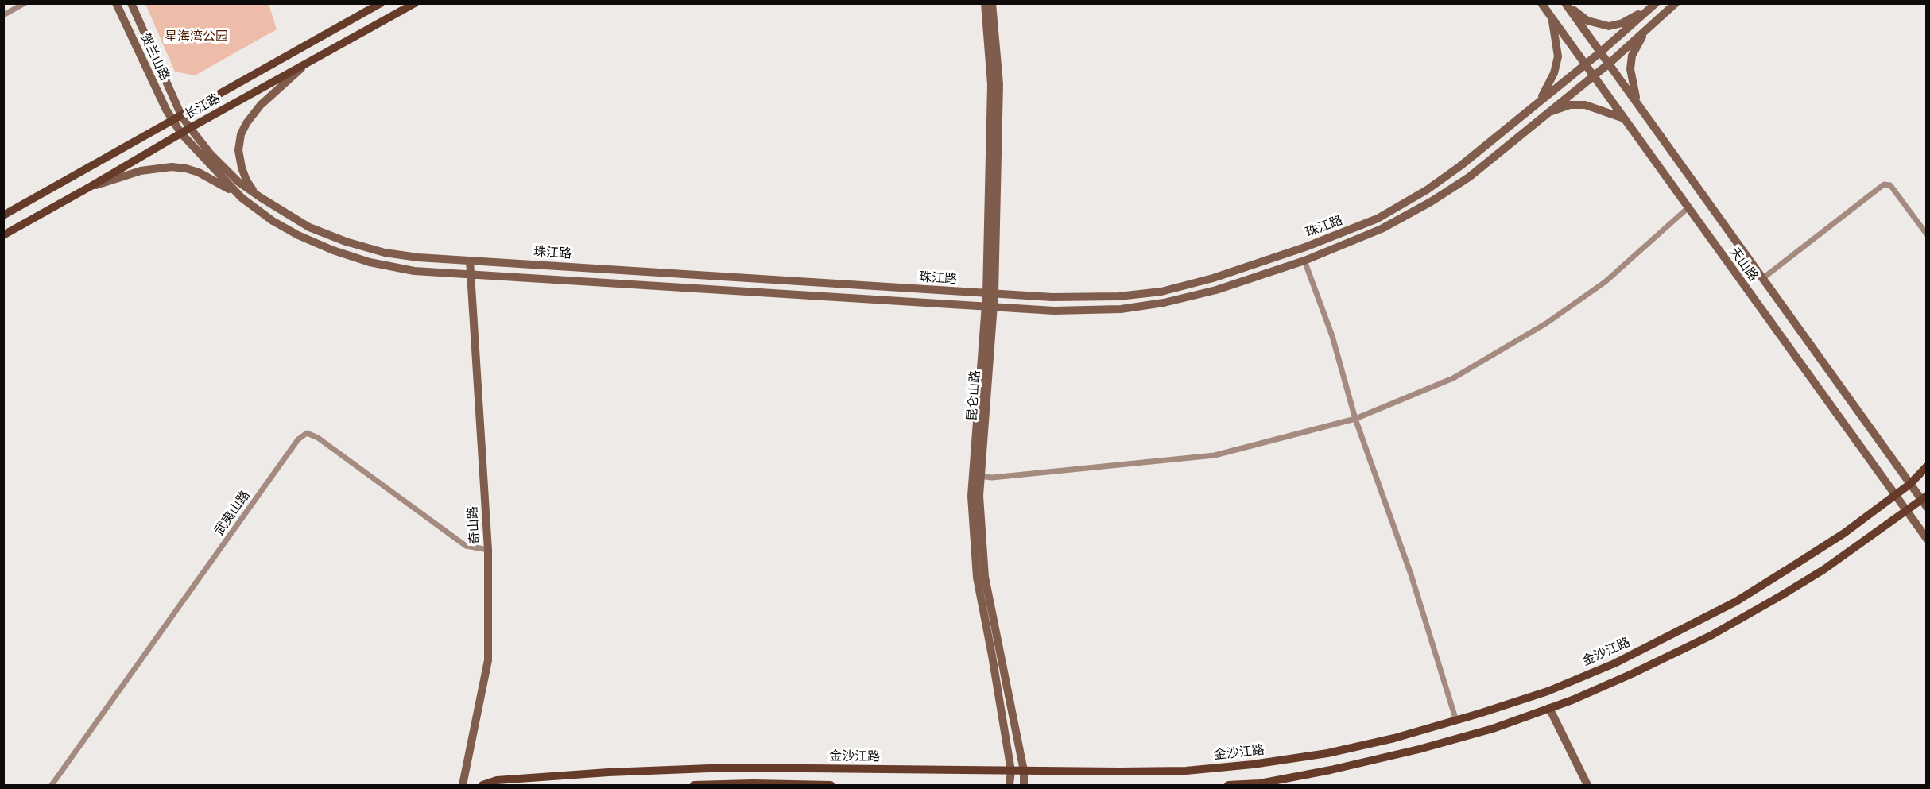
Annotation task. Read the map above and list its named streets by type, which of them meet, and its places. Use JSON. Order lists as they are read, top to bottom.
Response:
{
  "streets": {
    "main road": [
      "贺兰山路",
      "长江路",
      "珠江路",
      "天山路",
      "昆仑山路",
      "奇山路",
      "金沙江路"
    ],
    "street": ["武夷山路"]
  },
  "crossings": [
    ["贺兰山路", "长江路"],
    ["贺兰山路", "珠江路"],
    ["长江路", "珠江路"],
    ["珠江路", "天山路"],
    ["珠江路", "昆仑山路"],
    ["珠江路", "奇山路"],
    ["天山路", "金沙江路"],
    ["昆仑山路", "金沙江路"],
    ["武夷山路", "奇山路"]
  ],
  "parks": ["星海湾公园"]
}
